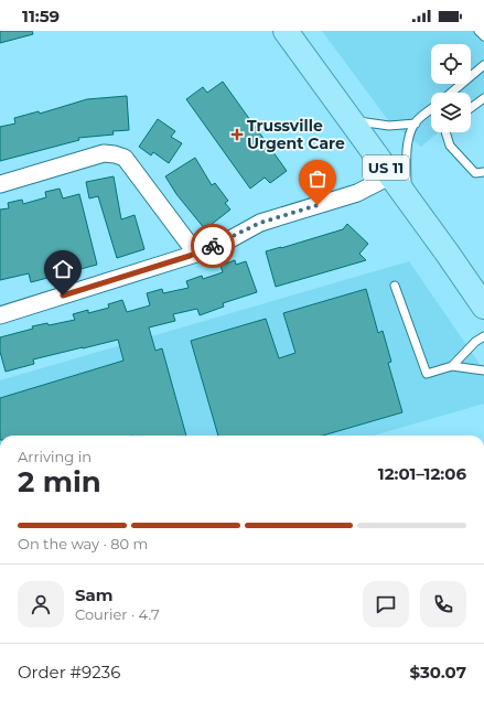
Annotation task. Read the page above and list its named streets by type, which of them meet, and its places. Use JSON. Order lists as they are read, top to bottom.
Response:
{
  "streets": {
    "main road": ["US 11"]
  },
  "places": {
    "health": ["Trussville Urgent Care"]
  },
  "page": {
    "status": "11:59",
    "heading": ["2 min", "Arriving in", "12:01–12:06"],
    "panel": [
      "Sam",
      "Courier · 4.7",
      "Order #9236",
      "$30.07"
    ],
    "bar": "On the way · 80 m"
  }
}
